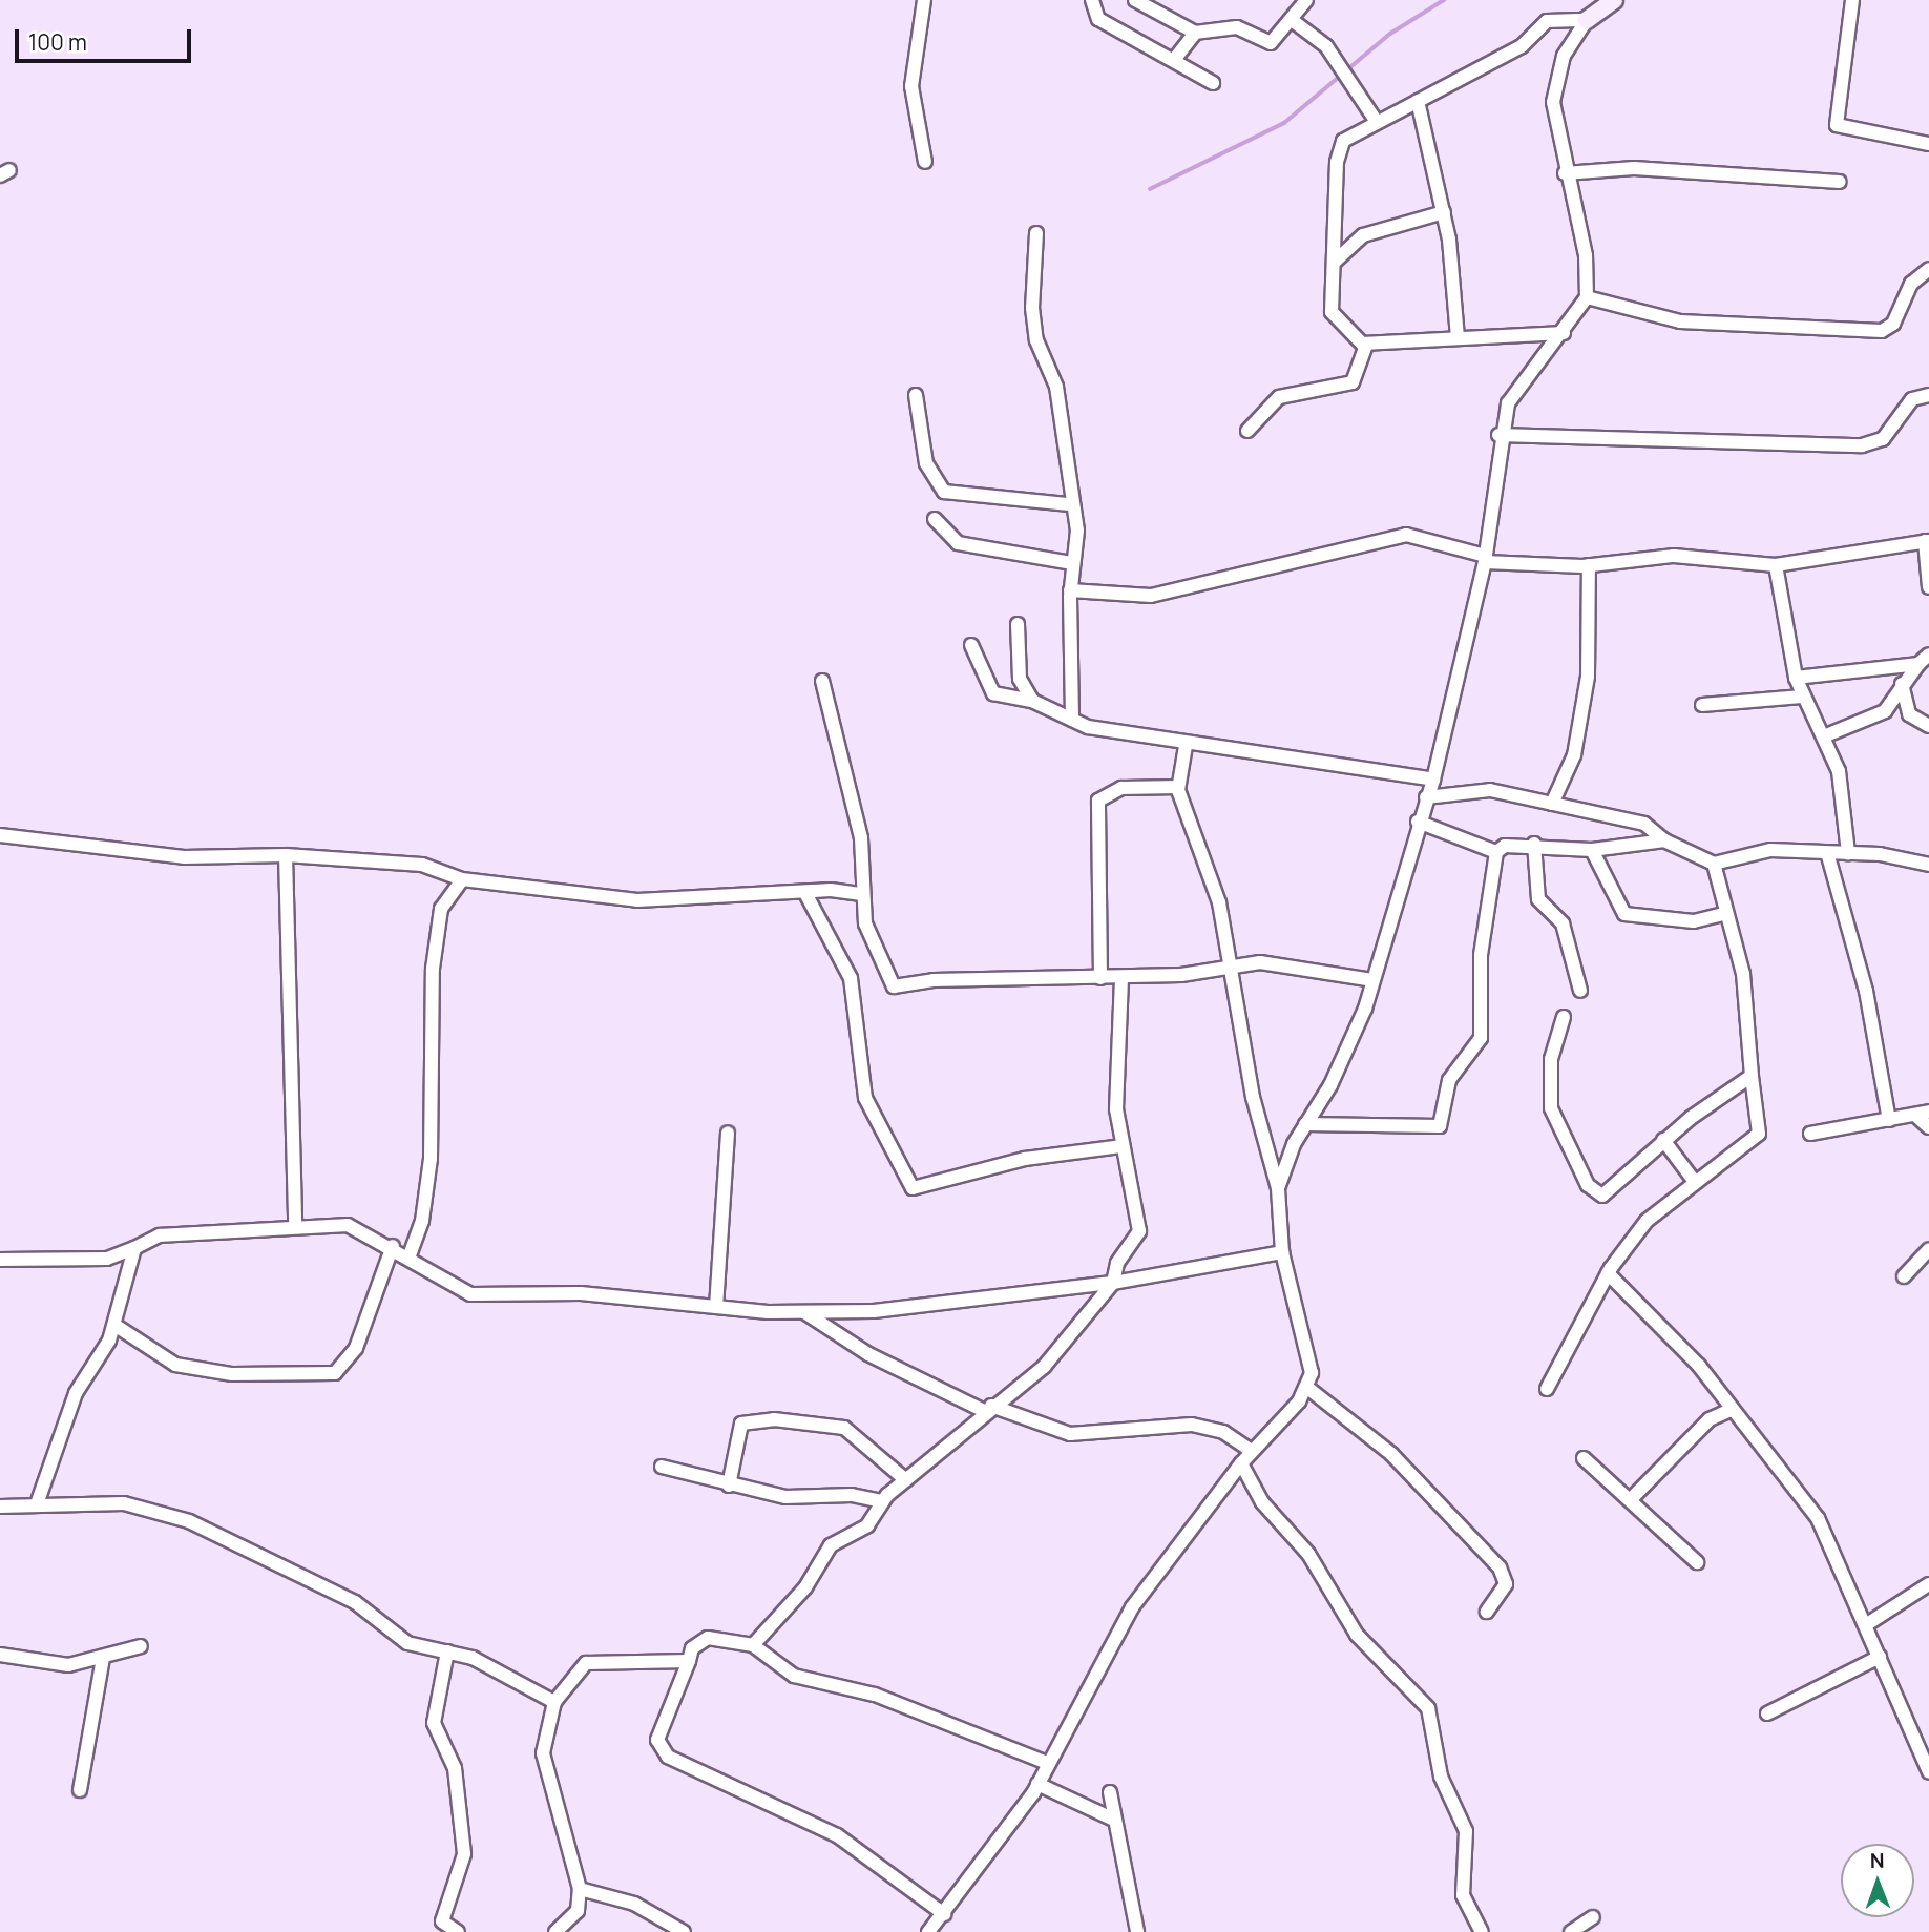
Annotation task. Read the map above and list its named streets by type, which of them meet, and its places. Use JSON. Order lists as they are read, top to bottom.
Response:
{
  "scale_bar": "100 m",
  "north": "top"
}
